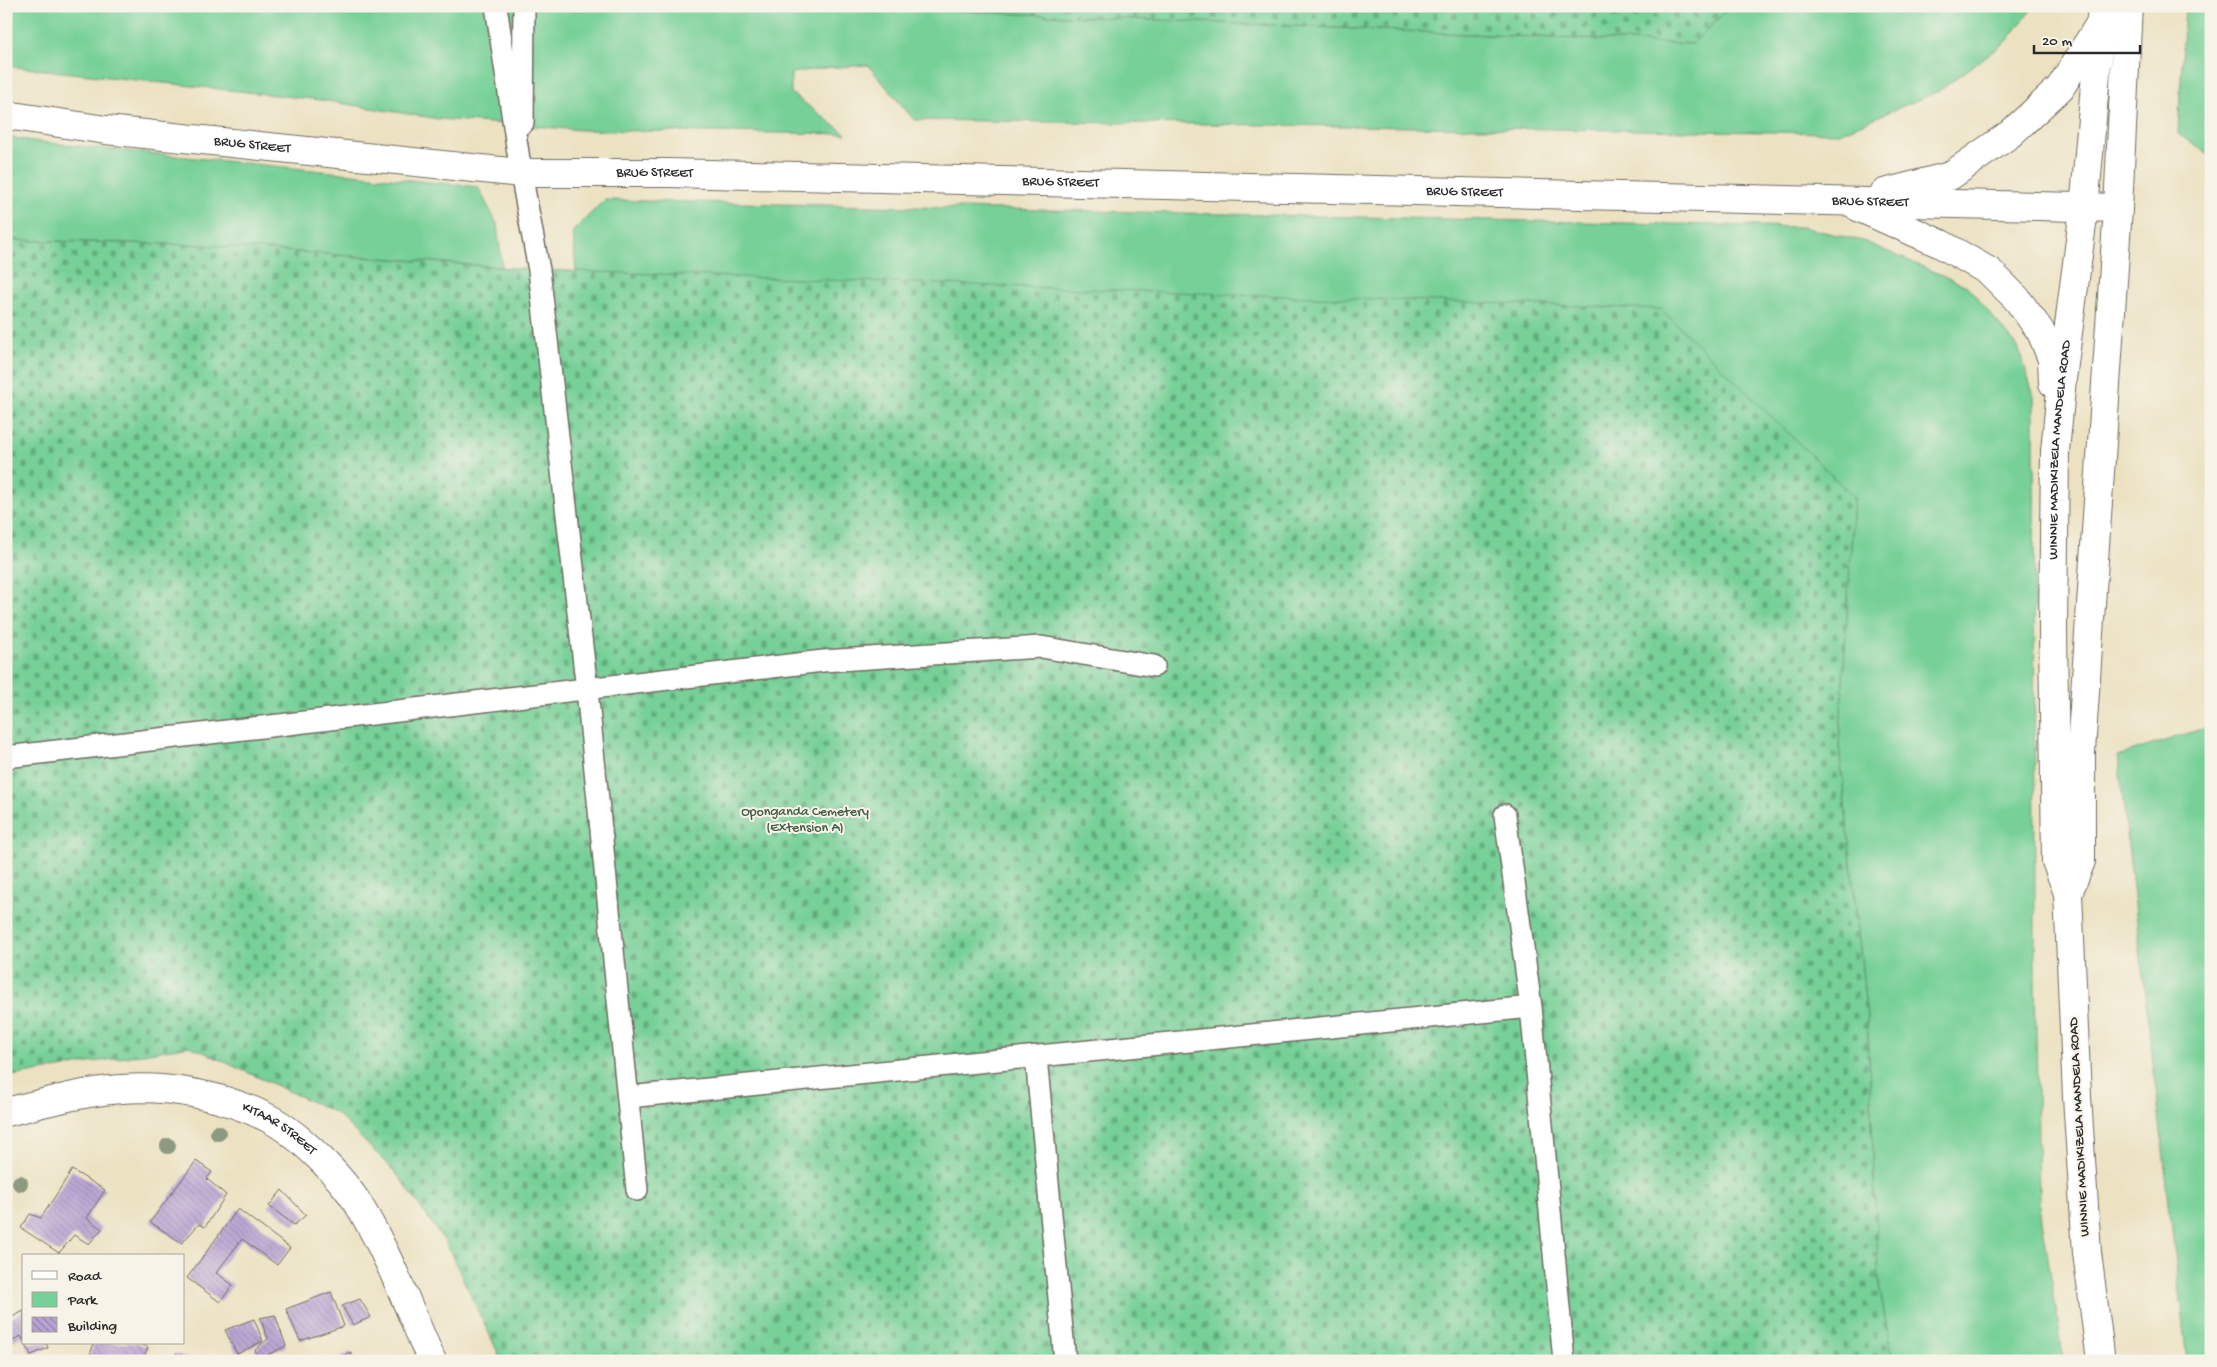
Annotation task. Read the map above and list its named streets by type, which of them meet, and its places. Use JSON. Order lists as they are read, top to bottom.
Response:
{
  "streets": {
    "main road": ["BRUG STREET", "WINNIE MADIKIZELA MANDELA ROAD", "KITAAR STREET"]
  },
  "crossings": [
    ["BRUG STREET", "WINNIE MADIKIZELA MANDELA ROAD"]
  ],
  "parks": ["Oponganda Cemetery (Extension A)"],
  "legend": ["Road", "Park", "Building"],
  "scale_bar": "20 m"
}
